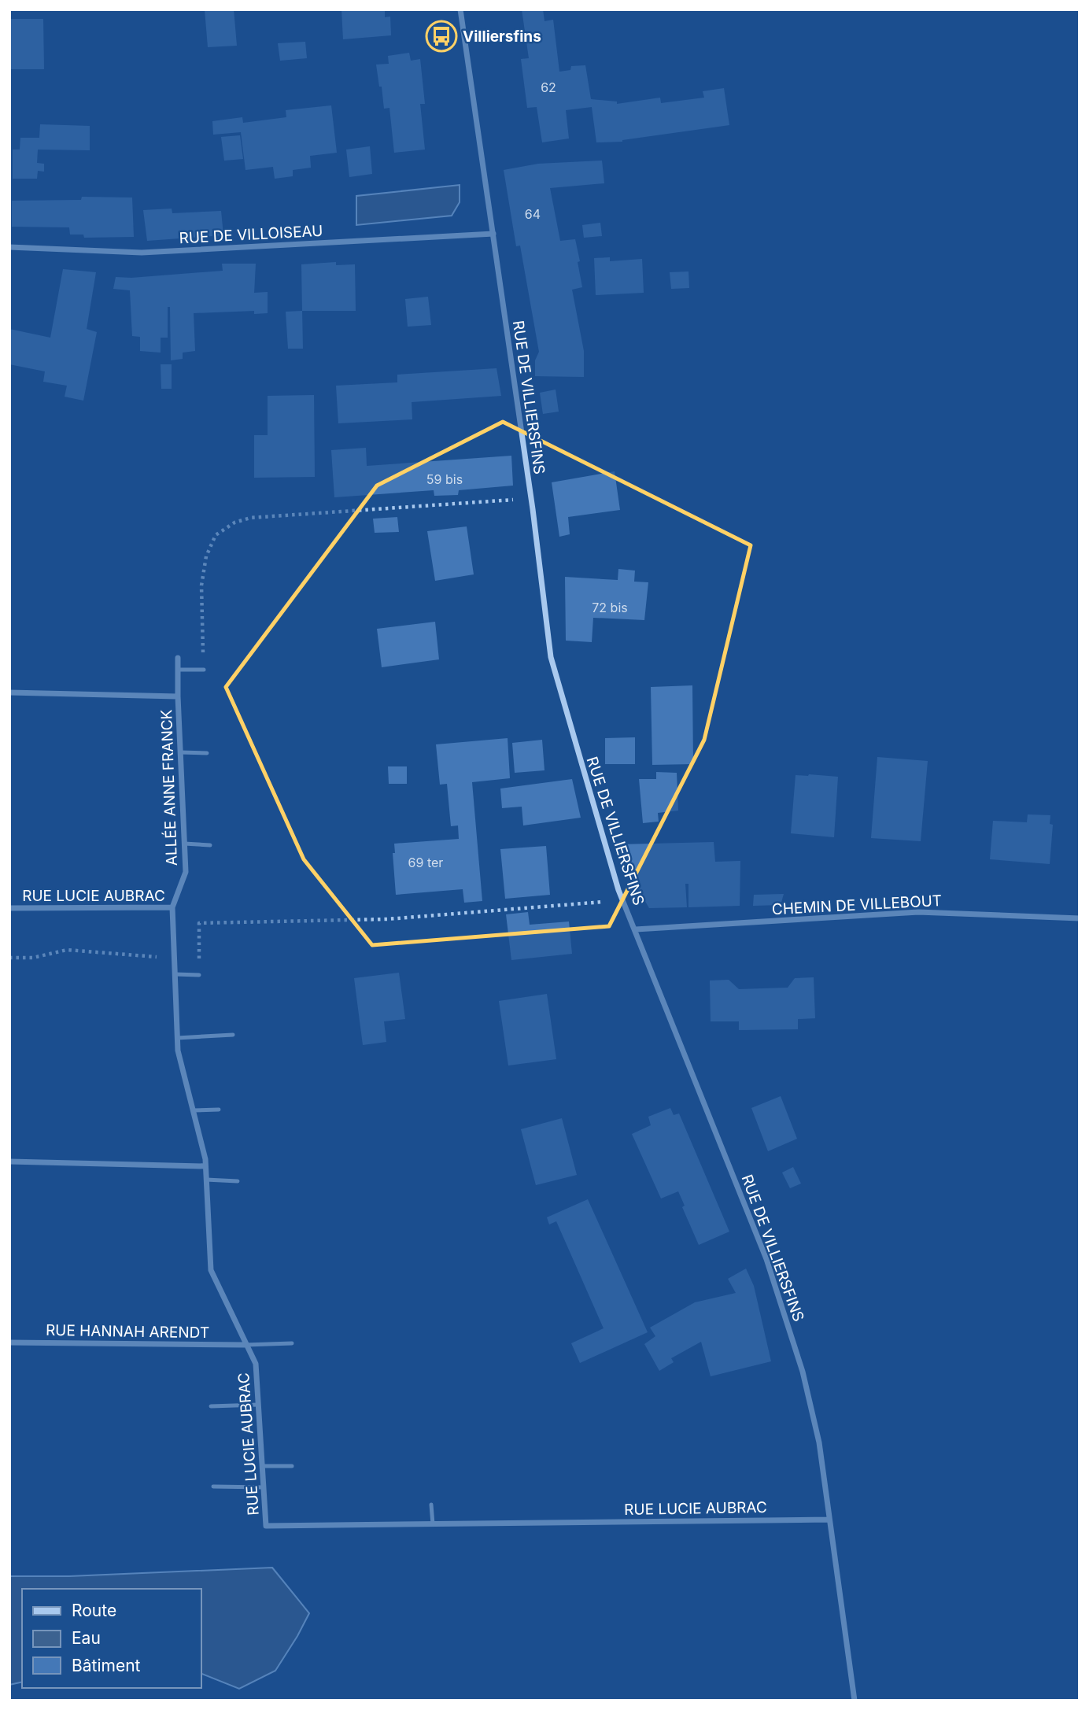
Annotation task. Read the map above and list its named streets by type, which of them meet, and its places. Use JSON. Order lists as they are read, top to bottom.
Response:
{
  "streets": {
    "street": [
      "RUE DE VILLOISEAU",
      "RUE DE VILLIERSFINS",
      "ALLÉE ANNE FRANCK",
      "RUE LUCIE AUBRAC",
      "CHEMIN DE VILLEBOUT",
      "RUE HANNAH ARENDT"
    ]
  },
  "crossings": [
    ["RUE DE VILLOISEAU", "RUE DE VILLIERSFINS"],
    ["RUE DE VILLIERSFINS", "RUE LUCIE AUBRAC"],
    ["RUE DE VILLIERSFINS", "CHEMIN DE VILLEBOUT"],
    ["ALLÉE ANNE FRANCK", "RUE LUCIE AUBRAC"],
    ["RUE LUCIE AUBRAC", "RUE HANNAH ARENDT"]
  ],
  "places": {
    "bus stop": ["Villiersfins"]
  },
  "house_numbers": [
    "62",
    "64",
    "59 bis",
    "72 bis",
    "69 ter"
  ],
  "legend": ["Route", "Eau", "Bâtiment"]
}
